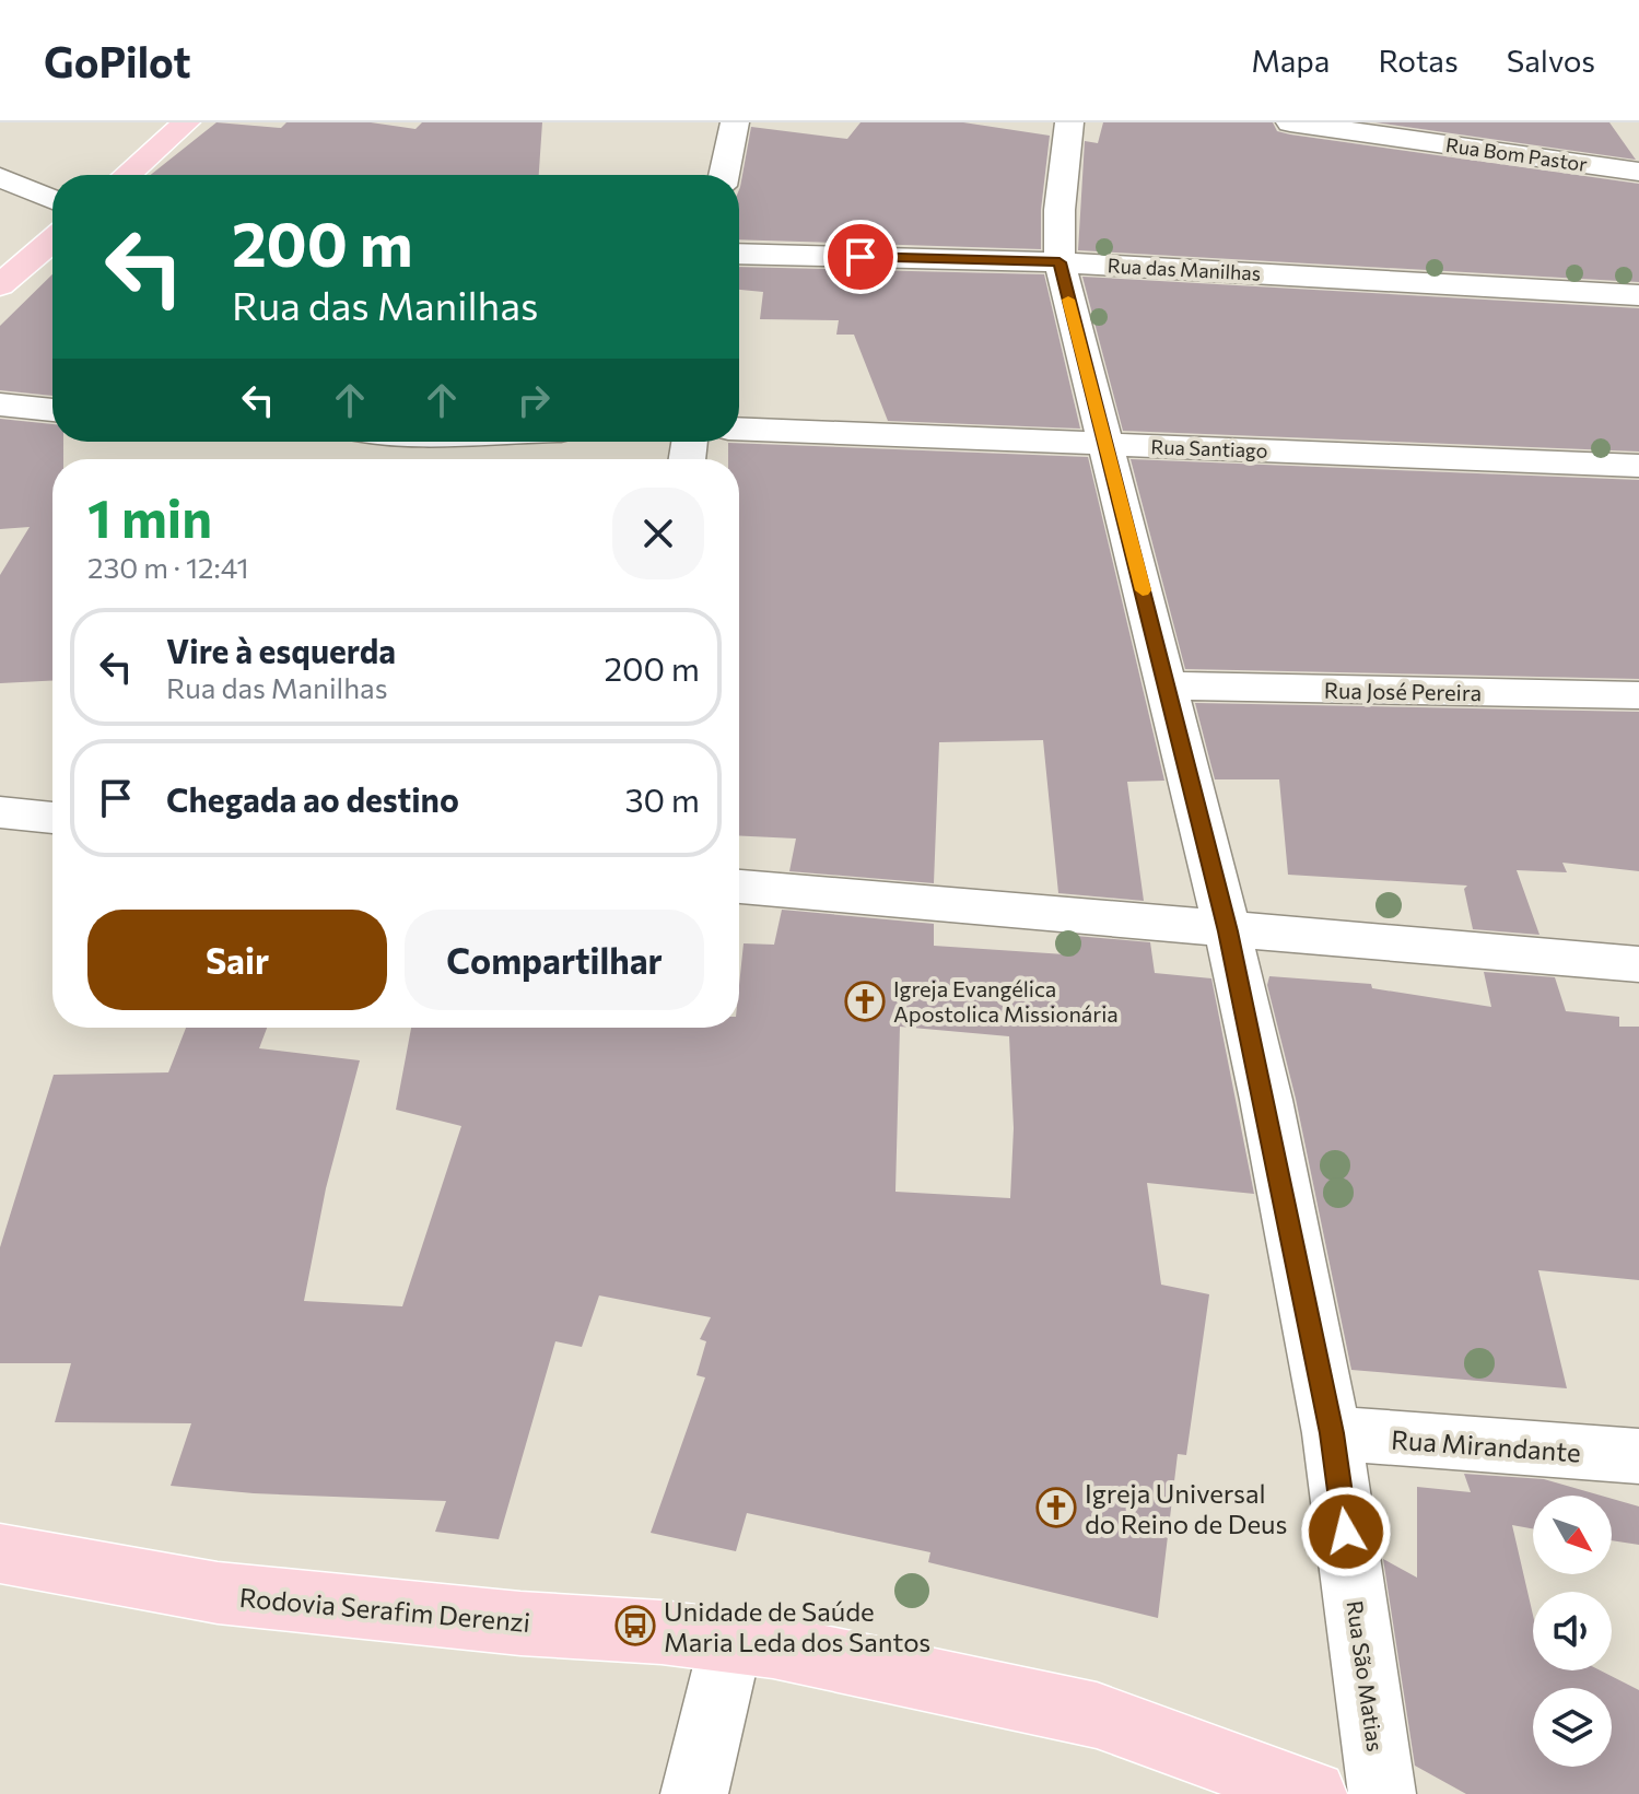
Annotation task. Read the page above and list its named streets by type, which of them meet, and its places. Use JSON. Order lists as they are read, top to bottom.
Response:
{
  "streets": {
    "main road": ["Rodovia Serafim Derenzi"],
    "street": [
      "Rua Bom Pastor",
      "Rua das Manilhas",
      "Rua Santiago",
      "Rua José Pereira",
      "Rua Mirandante",
      "Rua São Matias"
    ]
  },
  "crossings": [
    ["Rua das Manilhas", "Rua São Matias"],
    ["Rua Santiago", "Rua São Matias"],
    ["Rua José Pereira", "Rua São Matias"],
    ["Rua Mirandante", "Rua São Matias"]
  ],
  "places": {
    "church": ["Igreja Evangélica Apostolica Missionária", "Igreja Universal do Reino de Deus"],
    "bus stop": ["Unidade de Saúde Maria Leda dos Santos"]
  },
  "north": "bottom right",
  "page": {
    "header": "GoPilot",
    "nav": ["Mapa", "Rotas", "Salvos"],
    "turn": ["200 m", "Rua das Manilhas"],
    "heading": ["1 min", "230 m · 12:41"],
    "list": [
      {
        "name": "Vire à esquerda",
        "note": "Rua das Manilhas",
        "value": "200 m"
      },
      {
        "name": "Chegada ao destino",
        "value": "30 m"
      }
    ],
    "buttons": ["Sair", "Compartilhar"]
  }
}
